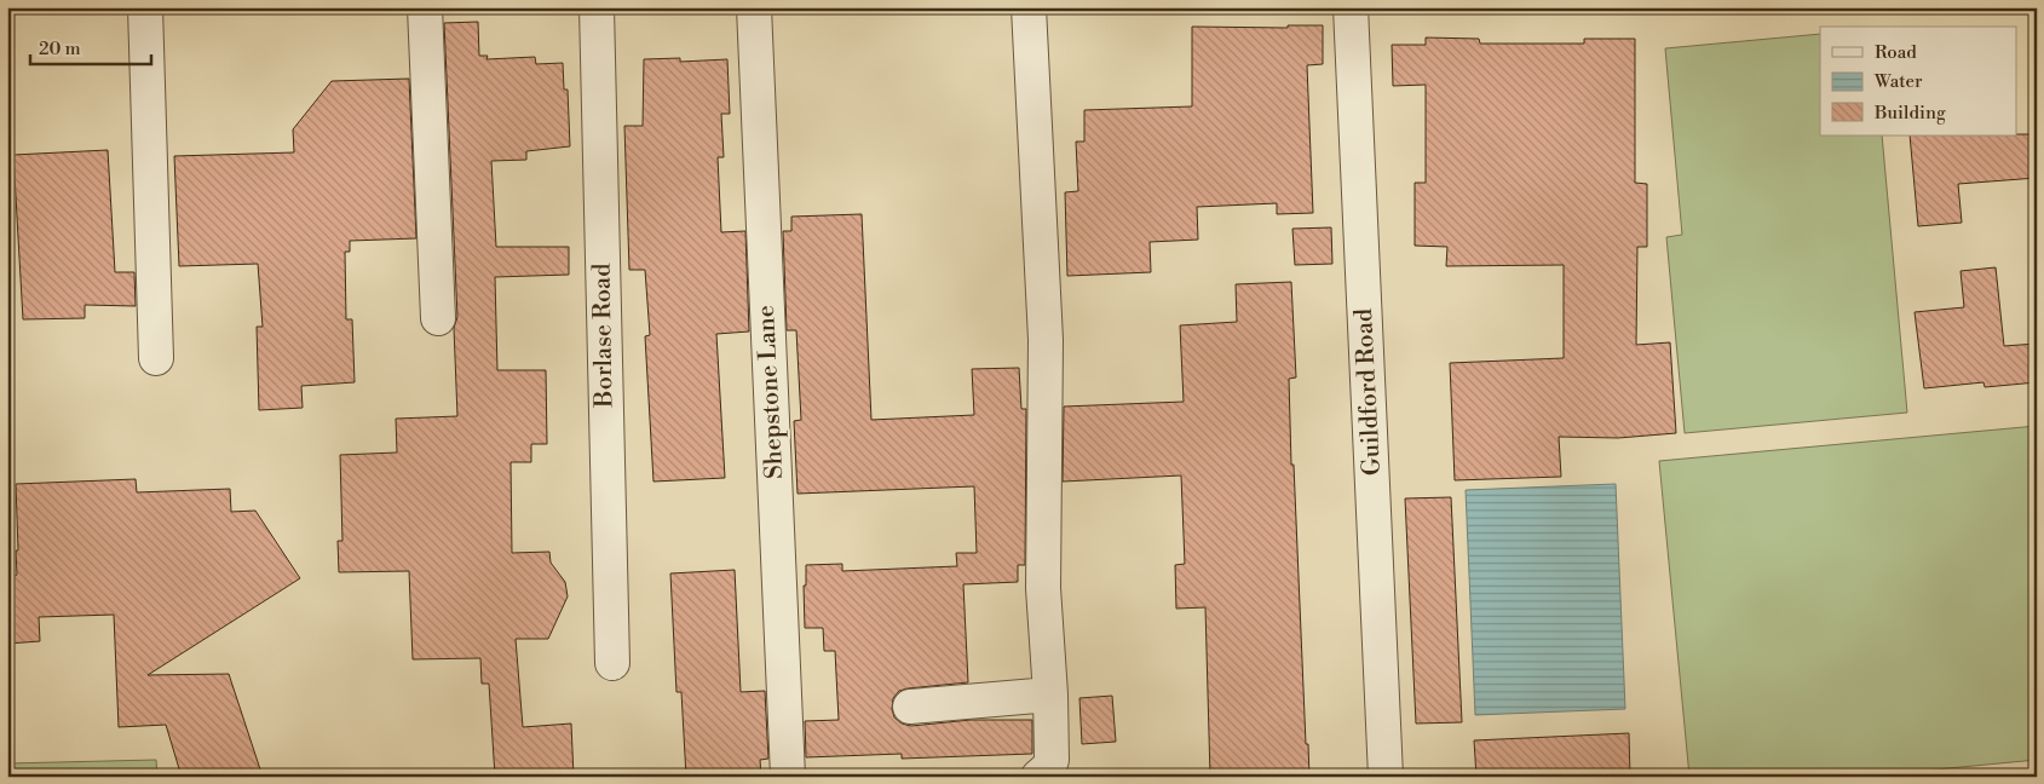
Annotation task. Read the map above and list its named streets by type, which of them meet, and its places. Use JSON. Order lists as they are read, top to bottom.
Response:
{
  "streets": {
    "street": ["Borlase Road", "Shepstone Lane", "Guildford Road"]
  },
  "legend": ["Road", "Water", "Building"],
  "scale_bar": "20 m"
}
